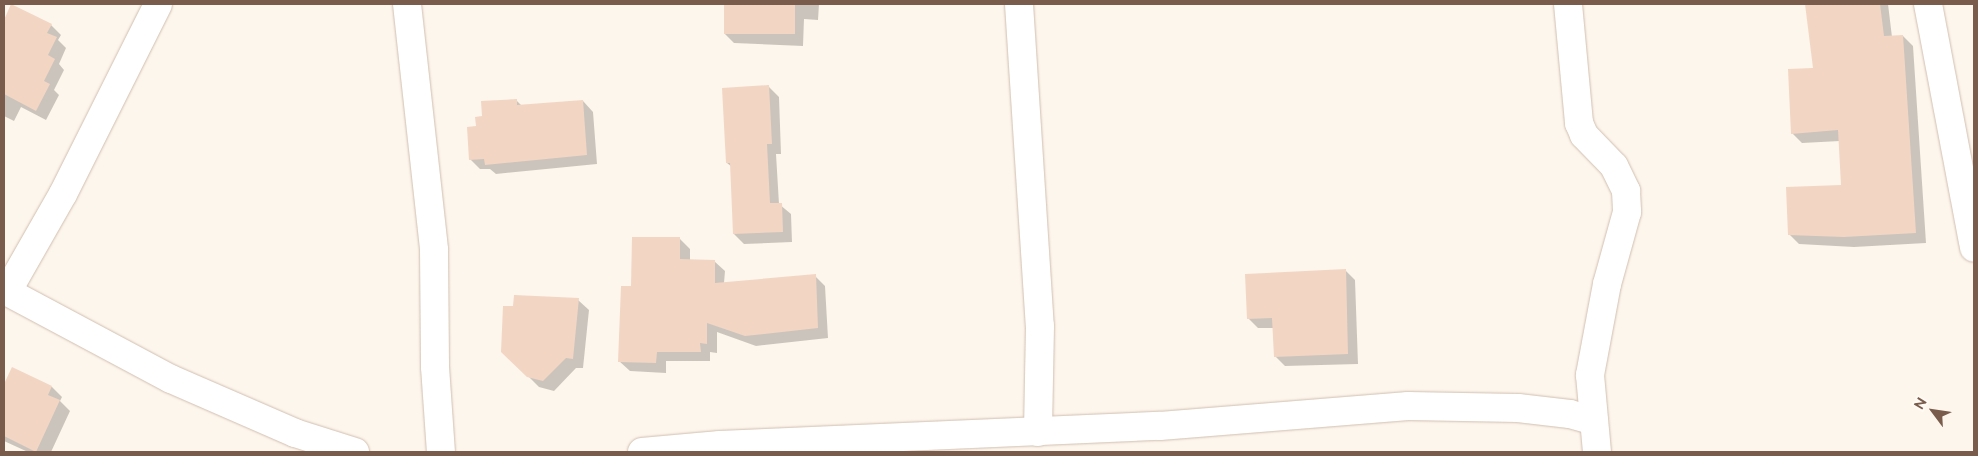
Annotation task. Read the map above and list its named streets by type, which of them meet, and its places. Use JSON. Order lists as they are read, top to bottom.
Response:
{
  "north": "top left"
}
